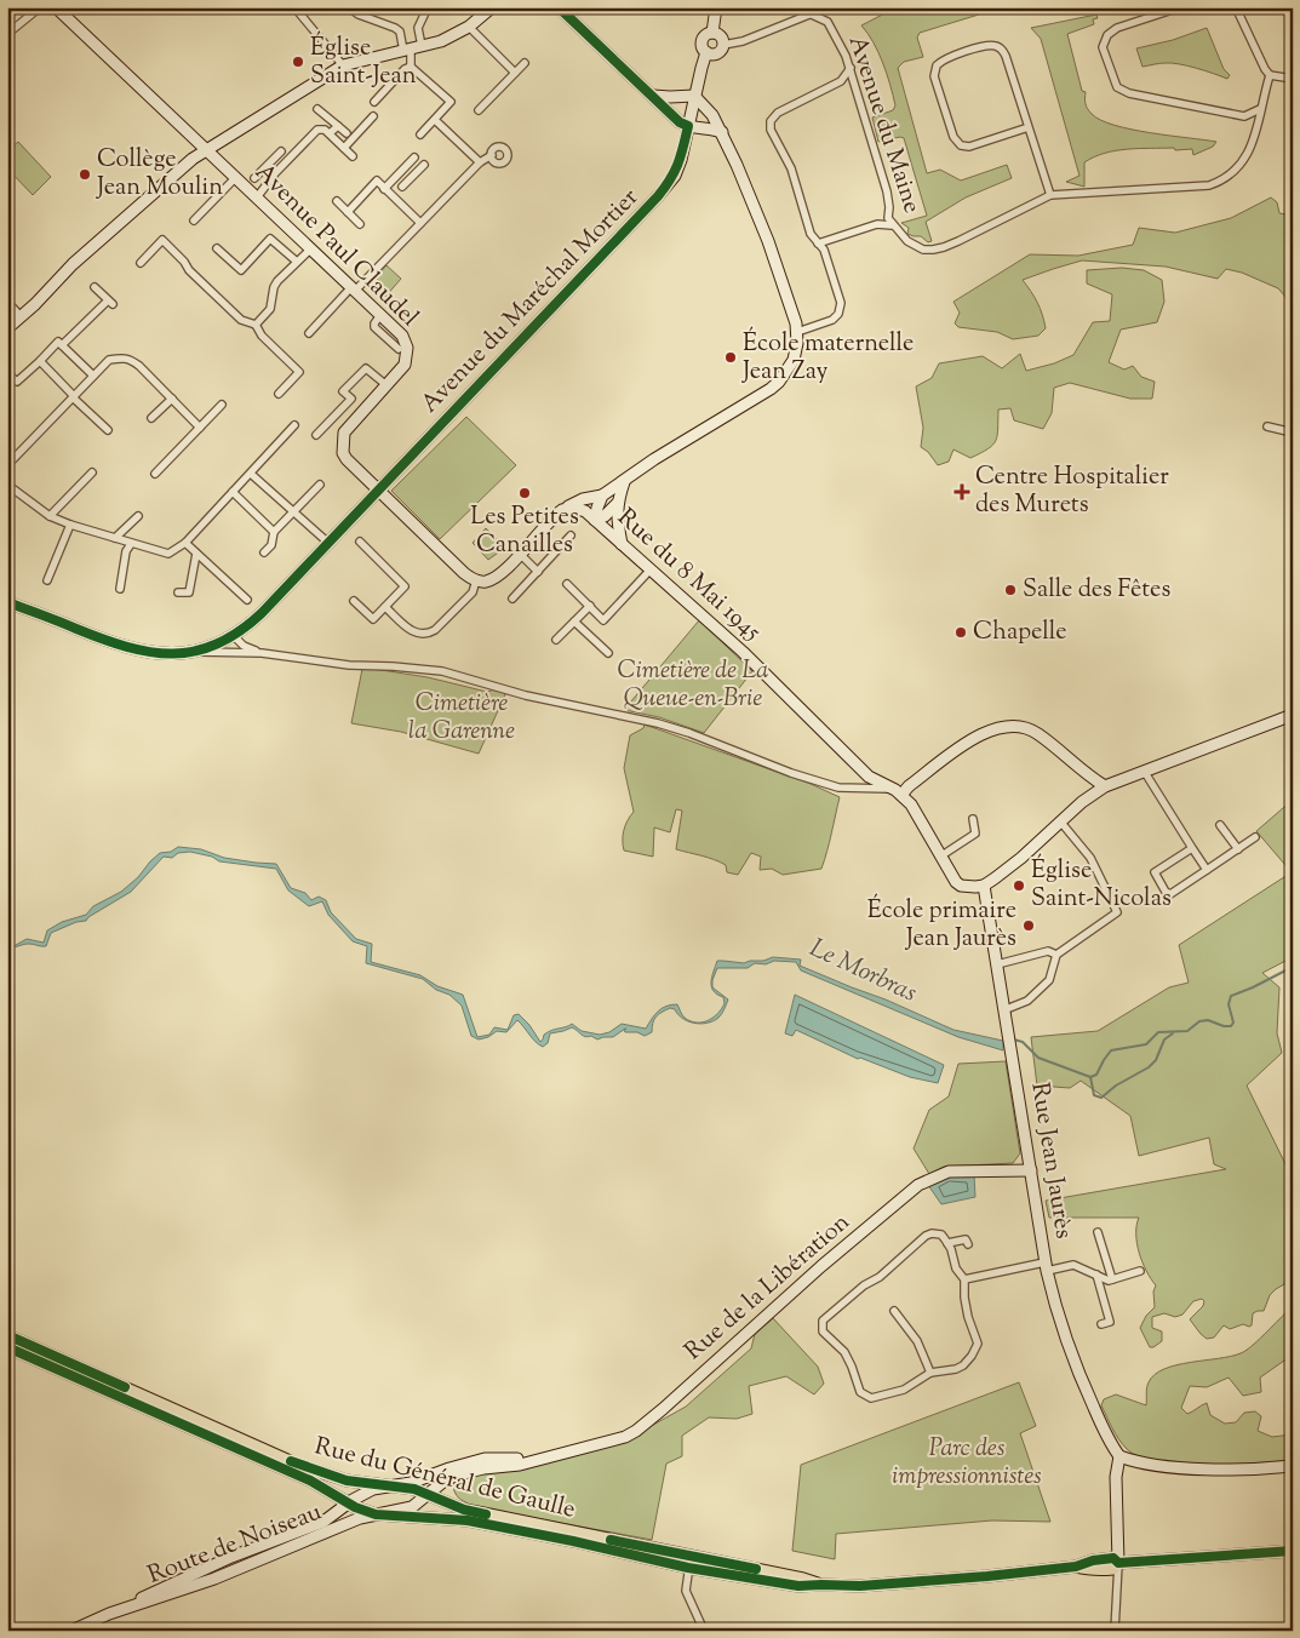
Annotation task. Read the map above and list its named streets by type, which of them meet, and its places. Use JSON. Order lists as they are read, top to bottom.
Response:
{
  "streets": {
    "main road": [
      "Avenue Paul Claudel",
      "Avenue du Maréchal Mortier",
      "Rue du 8 Mai 1945",
      "Rue Jean Jaurès",
      "Rue de la Libération",
      "Rue du Général de Gaulle",
      "Route de Noiseau"
    ],
    "street": ["Avenue du Maine"]
  },
  "crossings": [
    ["Avenue Paul Claudel", "Avenue du Maréchal Mortier"],
    ["Rue Jean Jaurès", "Rue de la Libération"],
    ["Rue de la Libération", "Rue du Général de Gaulle"],
    ["Rue de la Libération", "Route de Noiseau"],
    ["Rue du Général de Gaulle", "Route de Noiseau"]
  ],
  "water": ["Le Morbras"],
  "parks": ["Cimetière de La Queue-en-Brie", "Cimetière la Garenne", "Parc des impressionnistes"],
  "places": {
    "other": [
      "Église Saint-Jean",
      "Collège Jean Moulin",
      "École maternelle Jean Zay",
      "Les Petites Canailles",
      "Salle des Fêtes",
      "Chapelle",
      "Église Saint-Nicolas",
      "École primaire Jean Jaurès"
    ],
    "health": ["Centre Hospitalier des Murets"]
  }
}
